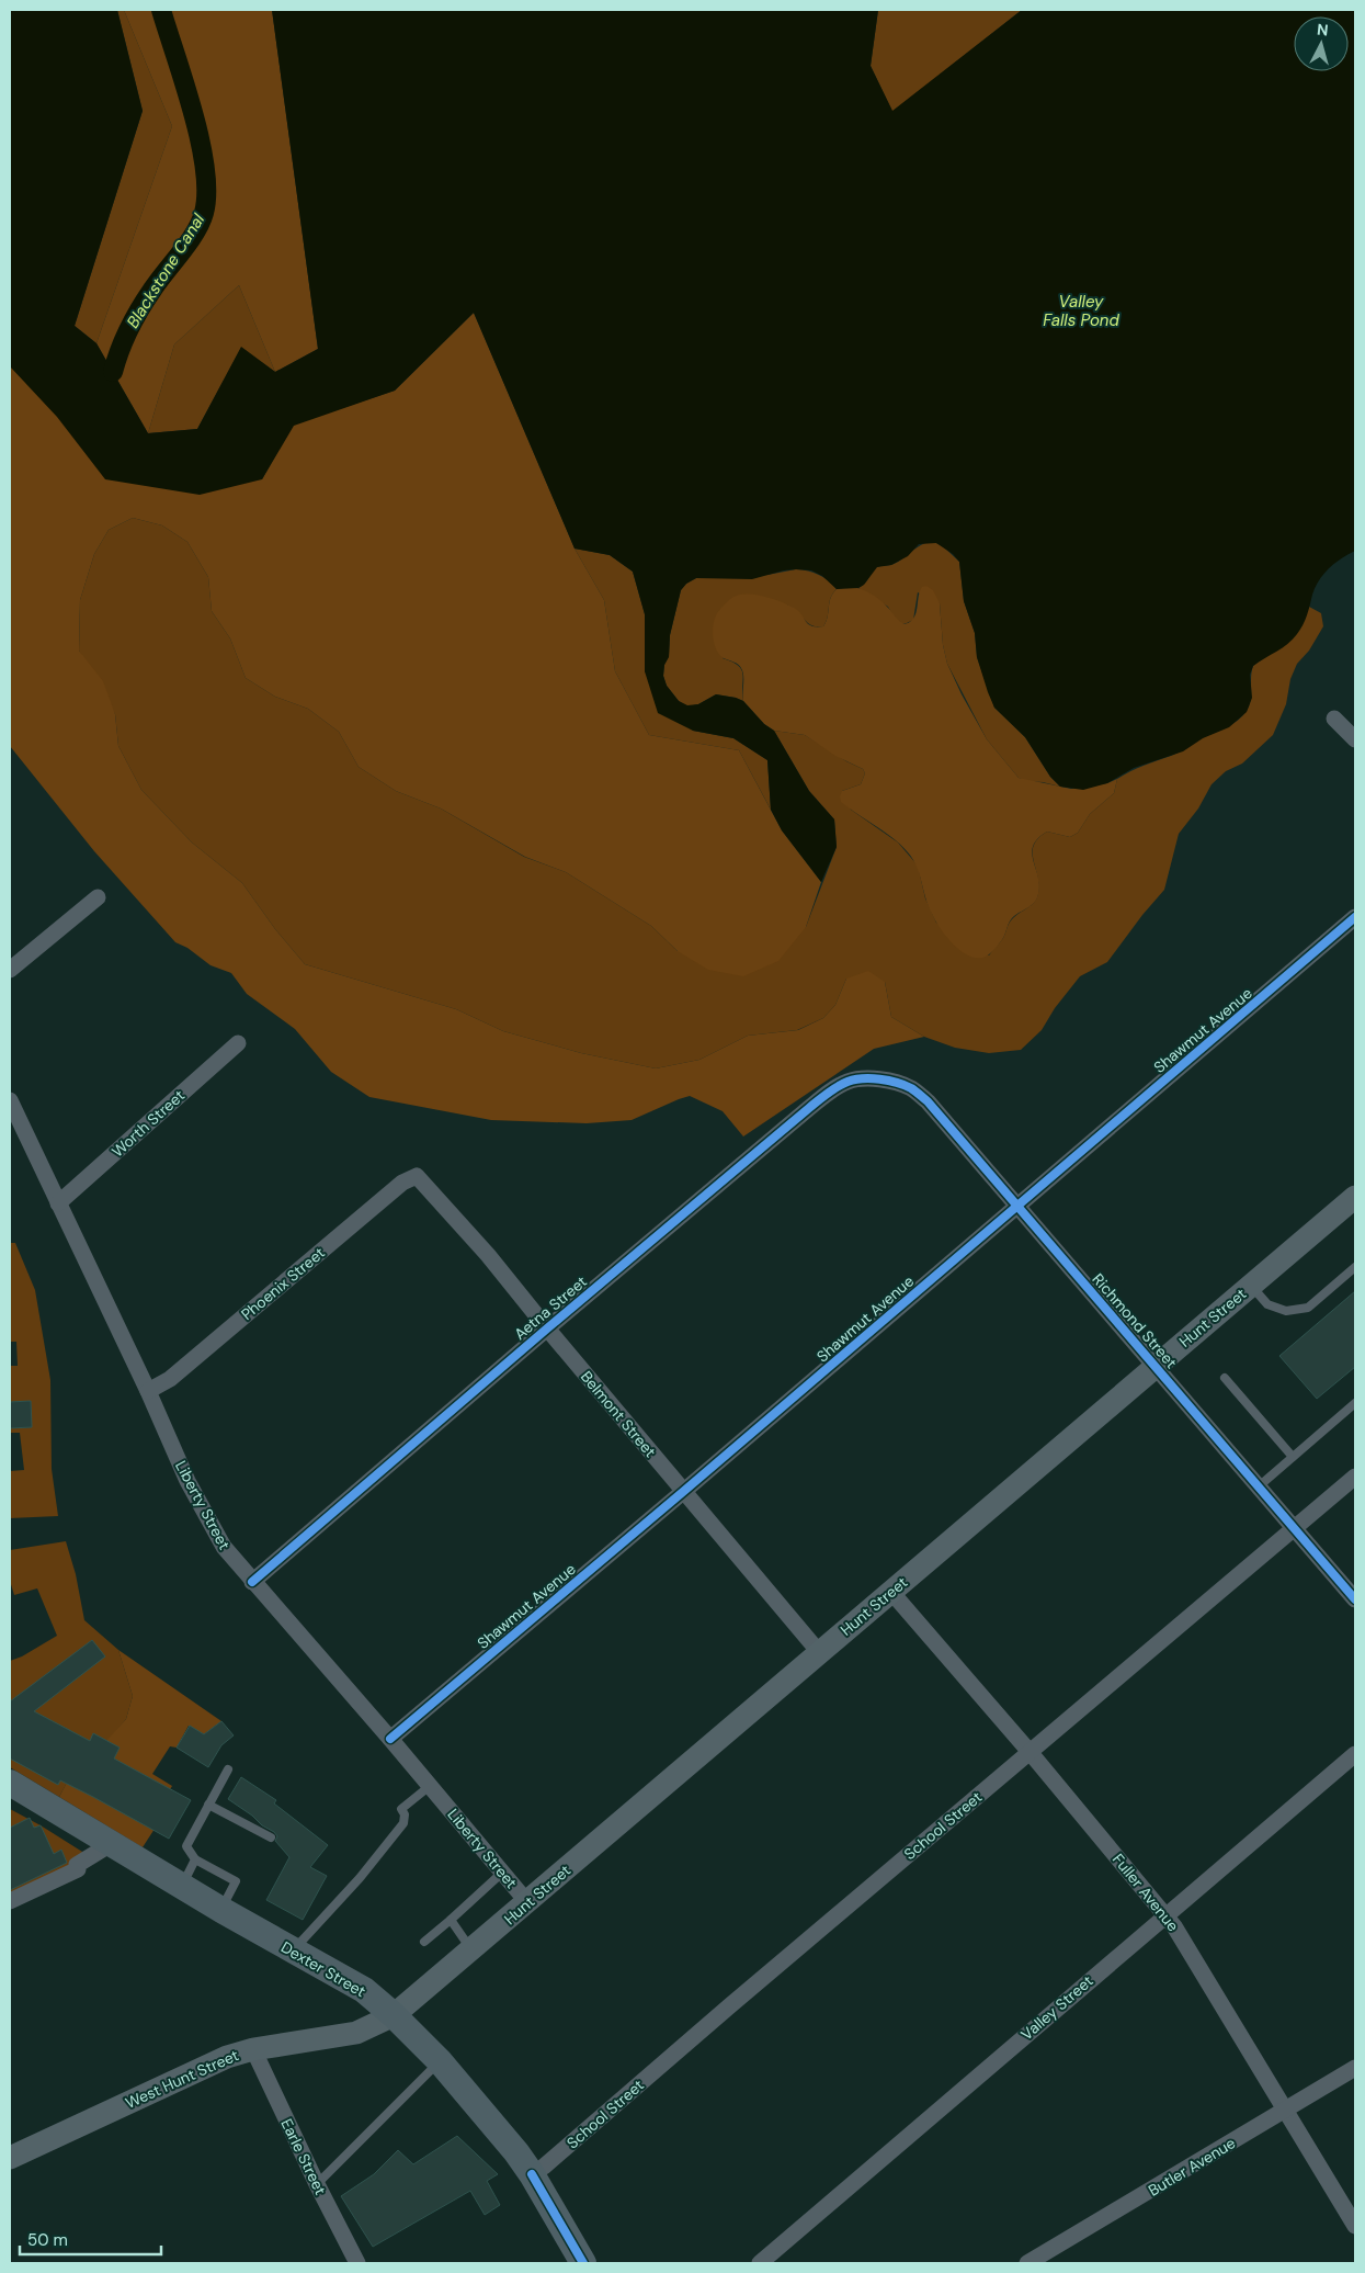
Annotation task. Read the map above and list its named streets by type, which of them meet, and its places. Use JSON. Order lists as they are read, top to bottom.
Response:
{
  "streets": {
    "main road": ["Hunt Street", "Dexter Street", "West Hunt Street"],
    "street": [
      "Shawmut Avenue",
      "Worth Street",
      "Phoenix Street",
      "Aetna Street",
      "Richmond Street",
      "Belmont Street",
      "Liberty Street",
      "School Street",
      "Fuller Avenue",
      "Valley Street",
      "Earle Street",
      "Butler Avenue"
    ]
  },
  "crossings": [
    ["Shawmut Avenue", "Richmond Street"],
    ["Shawmut Avenue", "Belmont Street"],
    ["Shawmut Avenue", "Liberty Street"],
    ["Worth Street", "Liberty Street"],
    ["Phoenix Street", "Belmont Street"],
    ["Phoenix Street", "Liberty Street"],
    ["Aetna Street", "Richmond Street"],
    ["Aetna Street", "Belmont Street"],
    ["Aetna Street", "Liberty Street"],
    ["Hunt Street", "Richmond Street"],
    ["Hunt Street", "Belmont Street"],
    ["Hunt Street", "Liberty Street"],
    ["Hunt Street", "Fuller Avenue"],
    ["Hunt Street", "Dexter Street"],
    ["Hunt Street", "West Hunt Street"],
    ["Richmond Street", "School Street"],
    ["School Street", "Fuller Avenue"],
    ["School Street", "Dexter Street"],
    ["Fuller Avenue", "Valley Street"],
    ["Fuller Avenue", "Butler Avenue"],
    ["Dexter Street", "West Hunt Street"],
    ["West Hunt Street", "Earle Street"]
  ],
  "water": ["Blackstone Canal", "Valley Falls Pond"],
  "scale_bar": "50 m",
  "north": "top"
}
